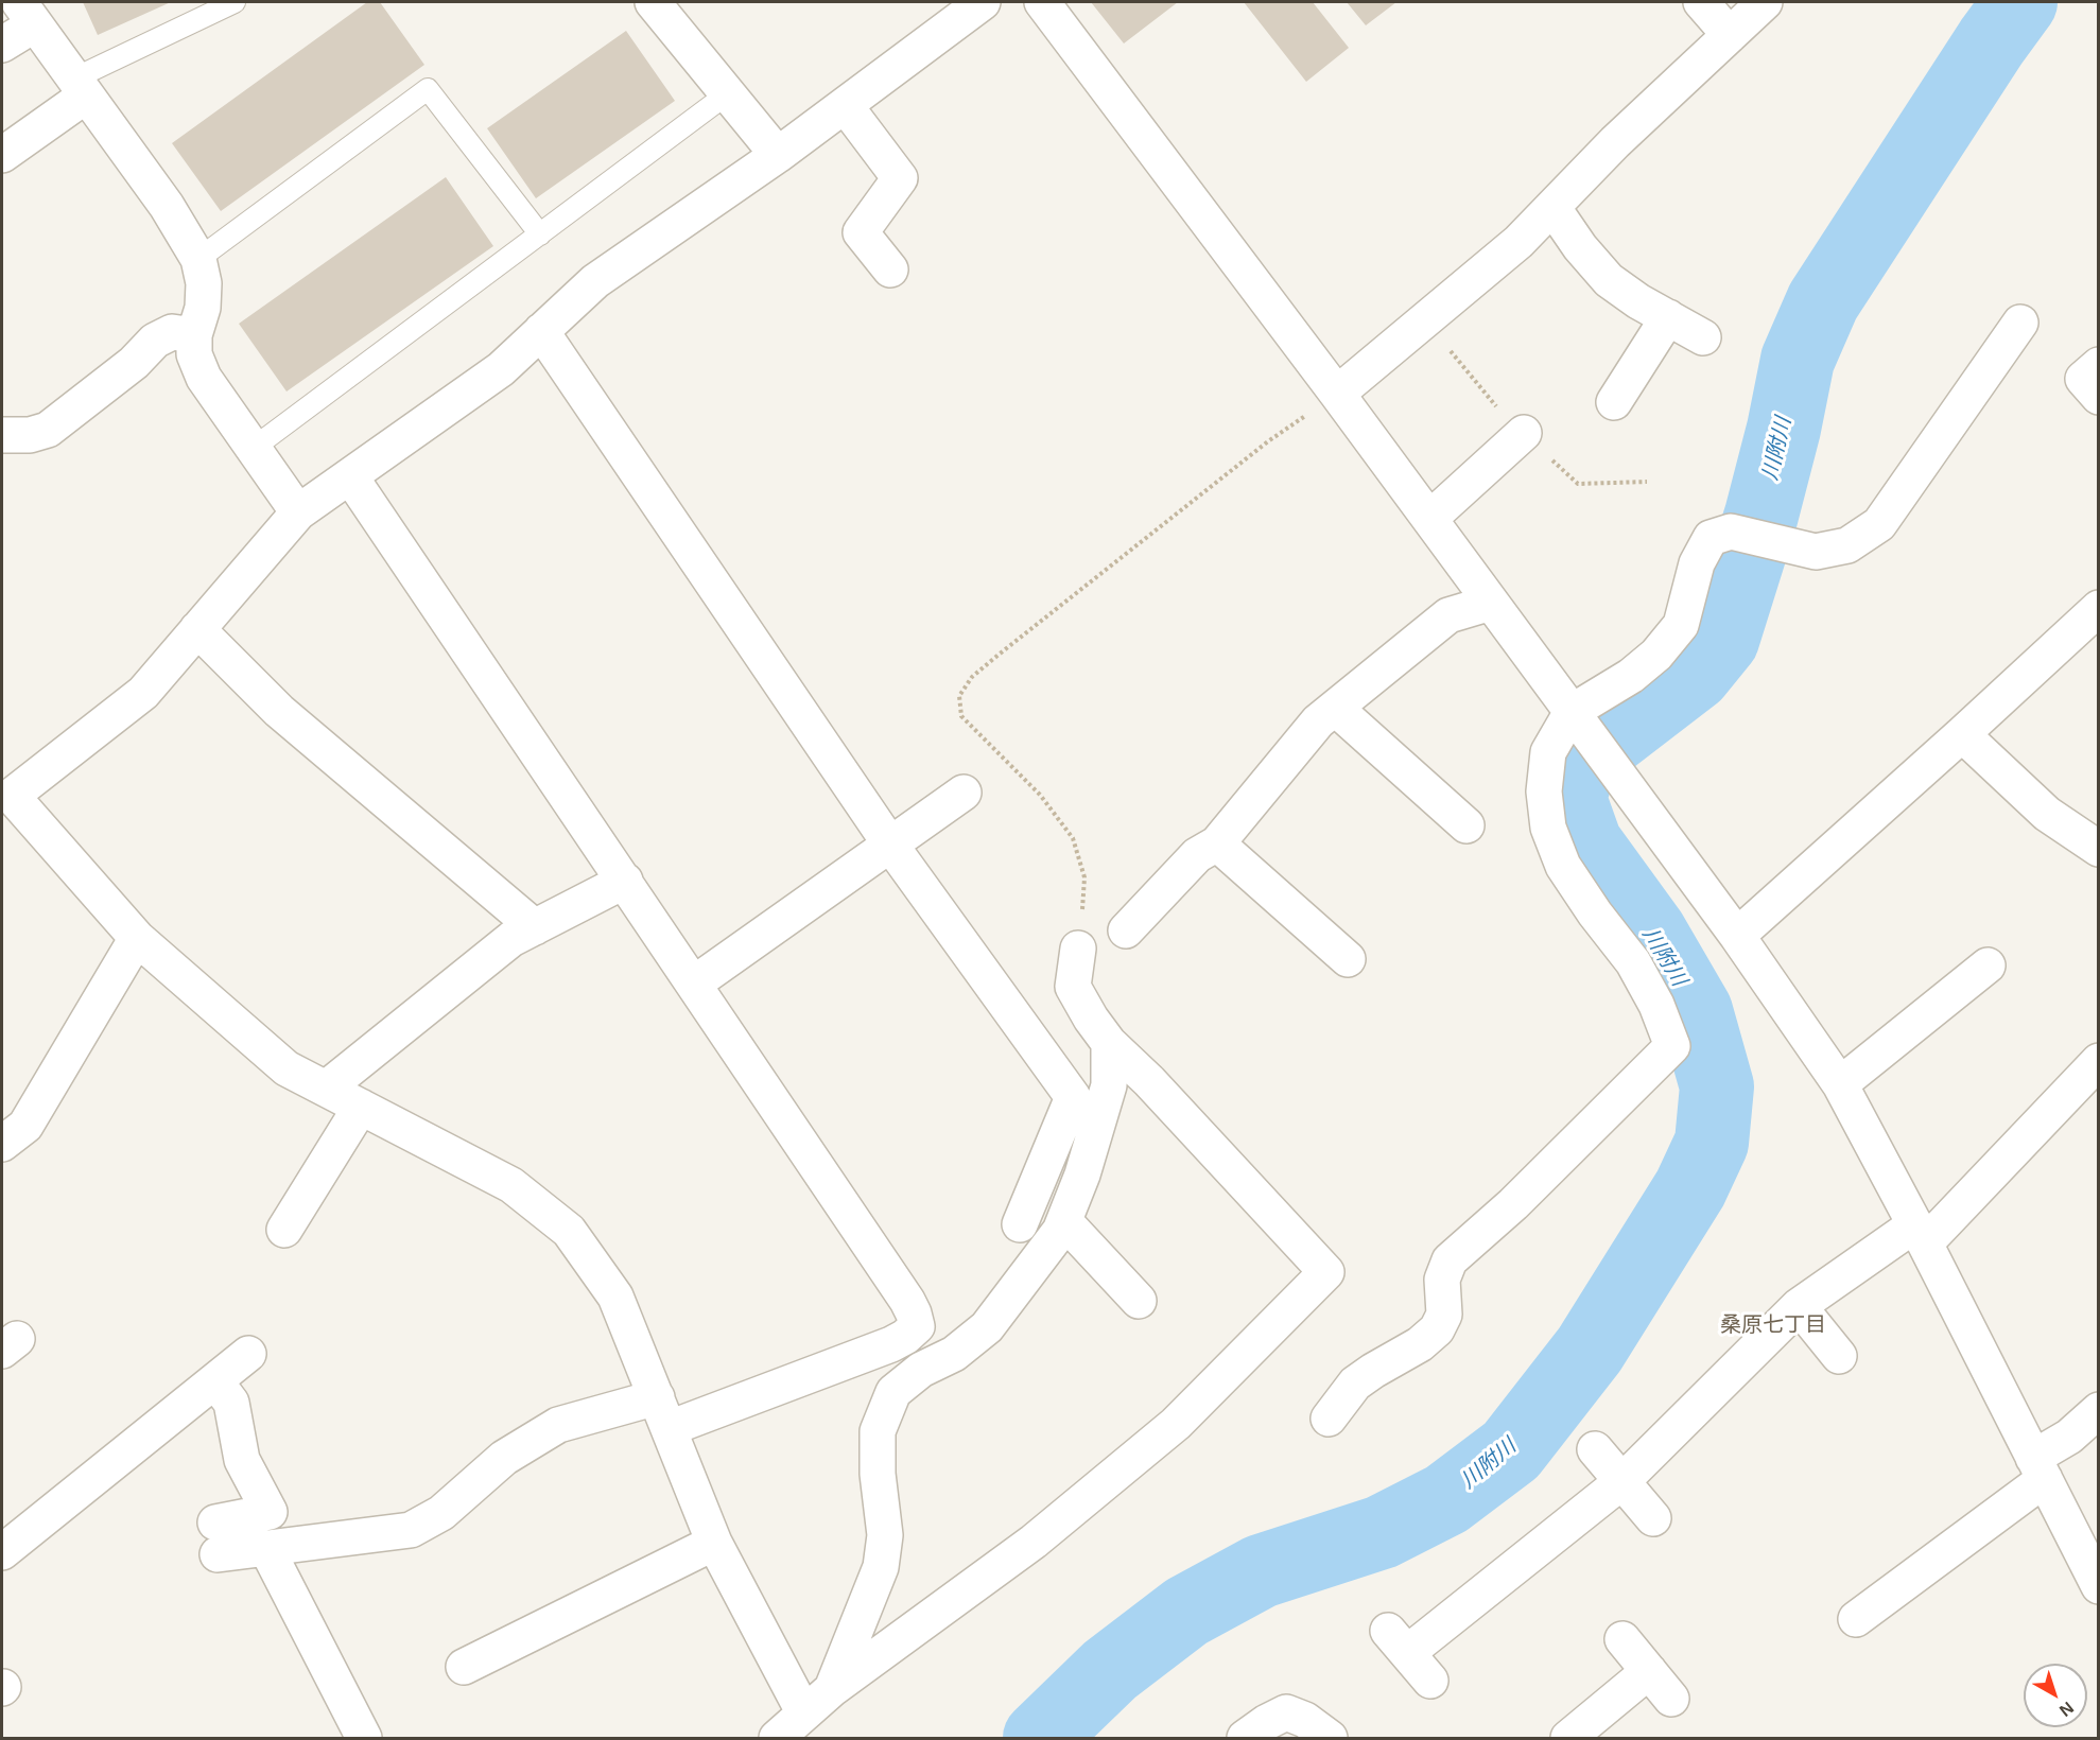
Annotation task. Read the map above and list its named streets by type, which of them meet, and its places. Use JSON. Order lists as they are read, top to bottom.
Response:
{
  "districts": ["桑原七丁目"],
  "water": ["川附川"],
  "north": "bottom right"
}
